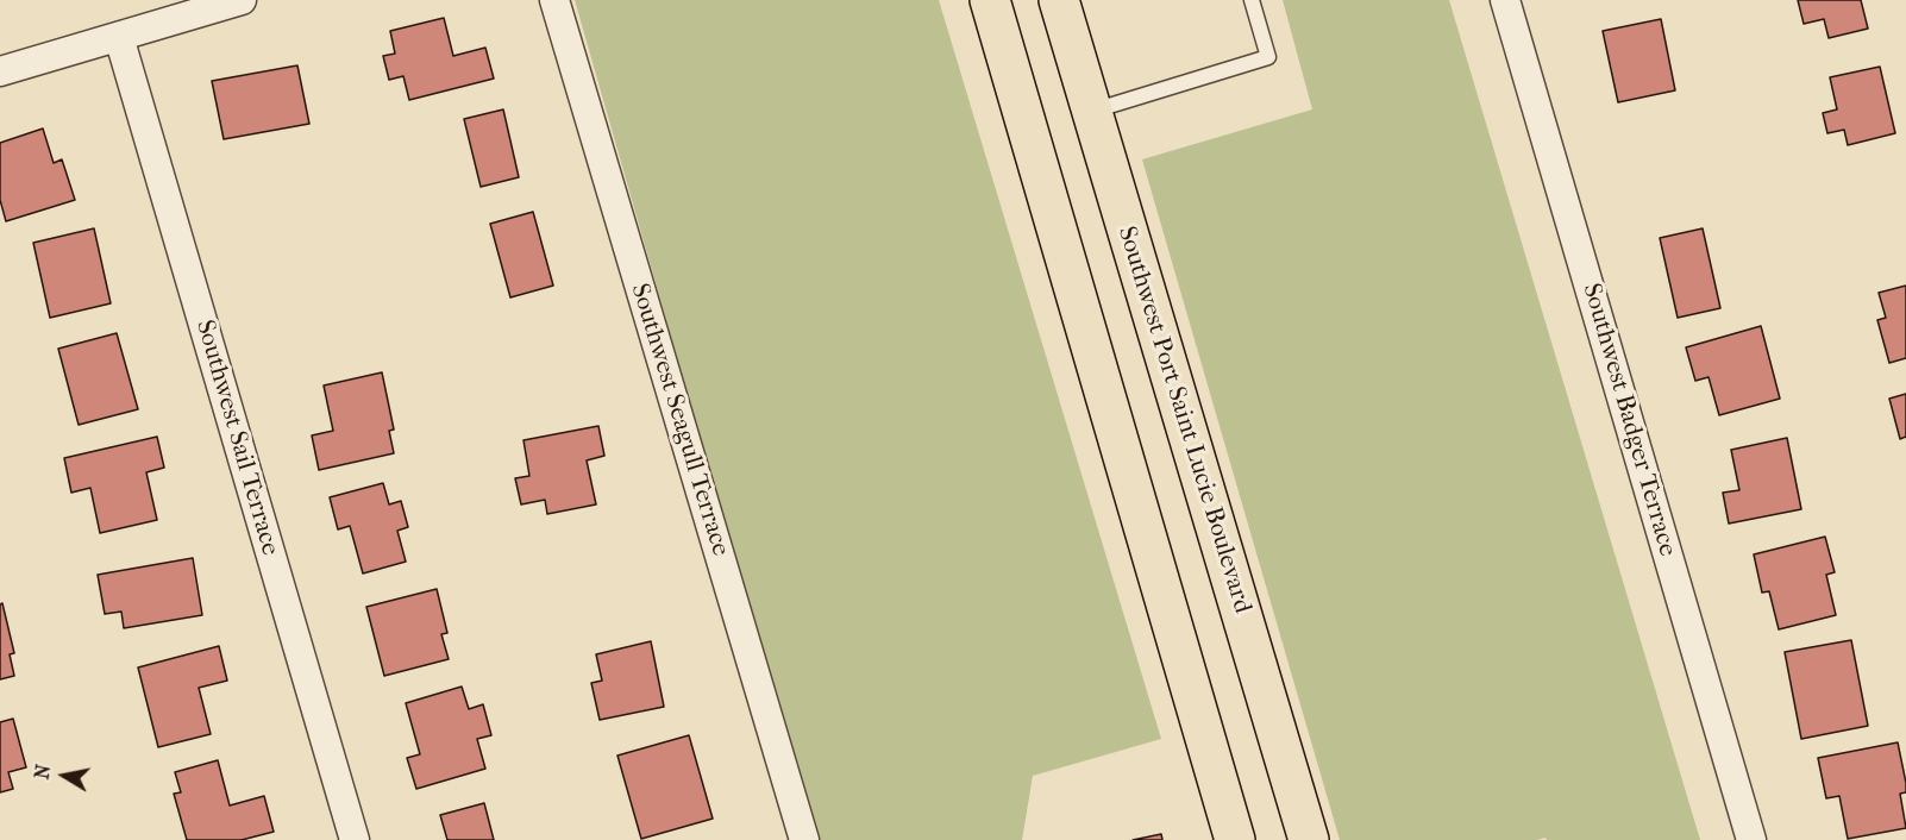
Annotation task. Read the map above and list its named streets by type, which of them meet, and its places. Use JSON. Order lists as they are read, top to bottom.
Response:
{
  "streets": {
    "main road": ["Southwest Port Saint Lucie Boulevard"],
    "street": ["Southwest Seagull Terrace", "Southwest Badger Terrace", "Southwest Sail Terrace"]
  },
  "north": "left"
}
